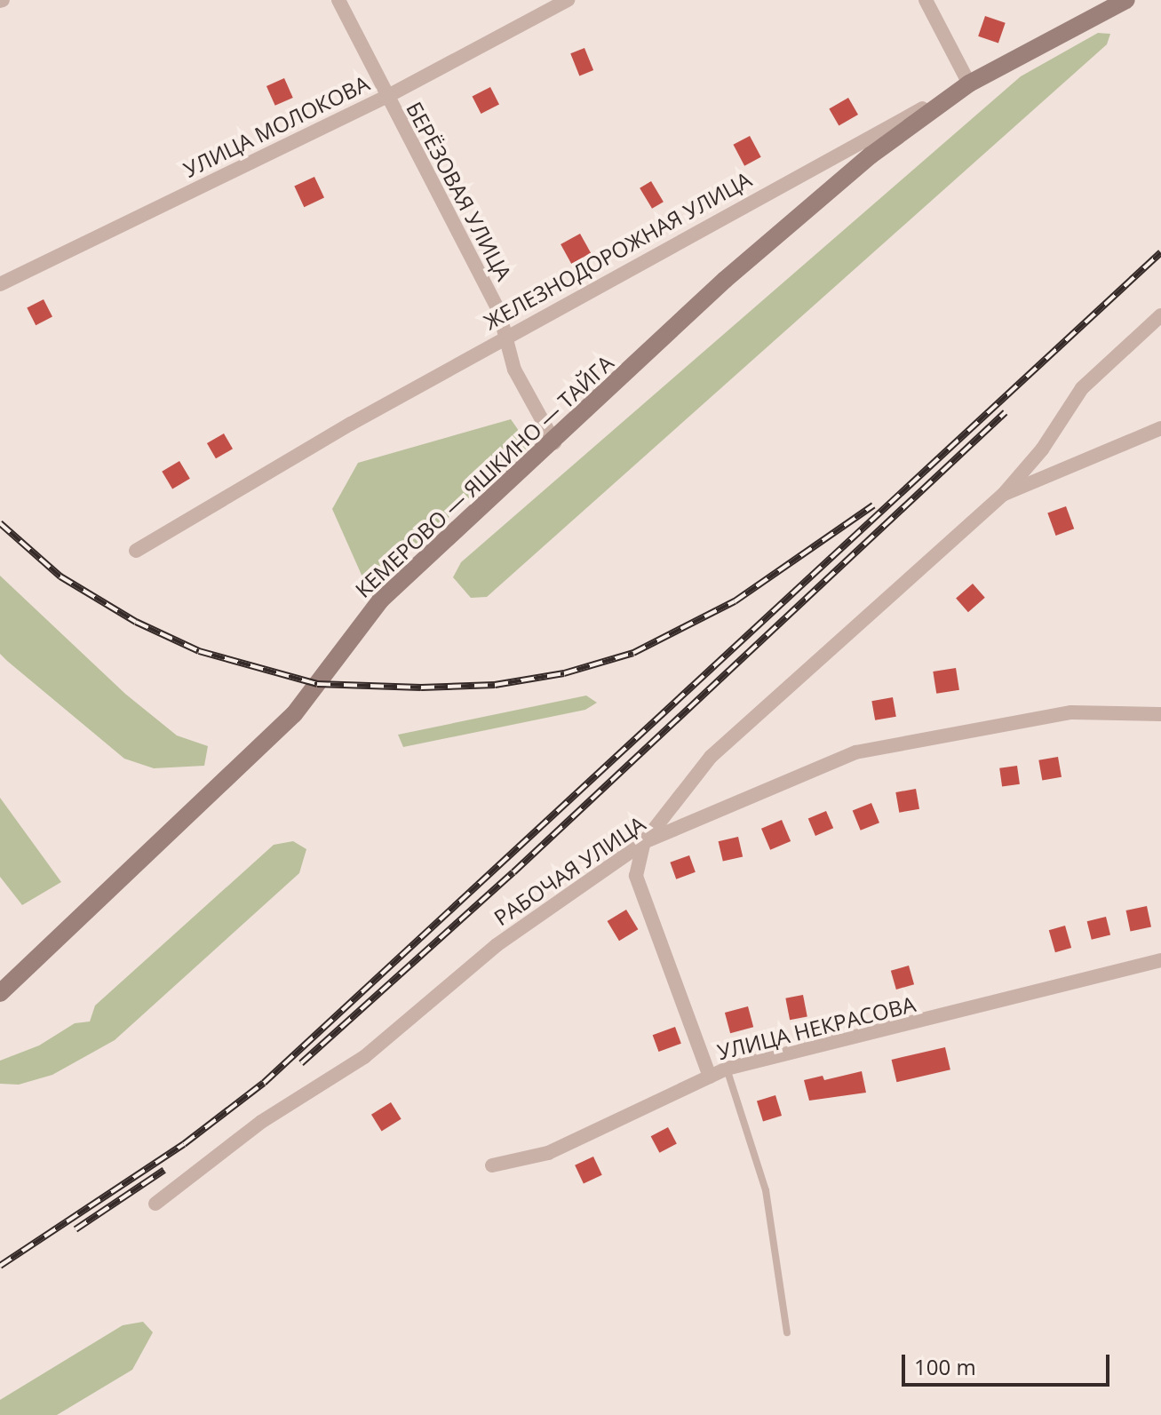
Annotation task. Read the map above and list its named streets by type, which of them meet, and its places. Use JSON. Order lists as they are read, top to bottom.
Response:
{
  "streets": {
    "main road": ["ЖЕЛЕЗНОДОРОЖНАЯ УЛИЦА", "КЕМЕРОВО — ЯШКИНО — ТАЙГА"],
    "street": [
      "УЛИЦА МОЛОКОВА",
      "БЕРЁЗОВАЯ УЛИЦА",
      "РАБОЧАЯ УЛИЦА",
      "УЛИЦА НЕКРАСОВА"
    ]
  },
  "crossings": [
    ["УЛИЦА МОЛОКОВА", "БЕРЁЗОВАЯ УЛИЦА"],
    ["БЕРЁЗОВАЯ УЛИЦА", "ЖЕЛЕЗНОДОРОЖНАЯ УЛИЦА"],
    ["БЕРЁЗОВАЯ УЛИЦА", "КЕМЕРОВО — ЯШКИНО — ТАЙГА"],
    ["ЖЕЛЕЗНОДОРОЖНАЯ УЛИЦА", "КЕМЕРОВО — ЯШКИНО — ТАЙГА"]
  ],
  "scale_bar": "100 m"
}
